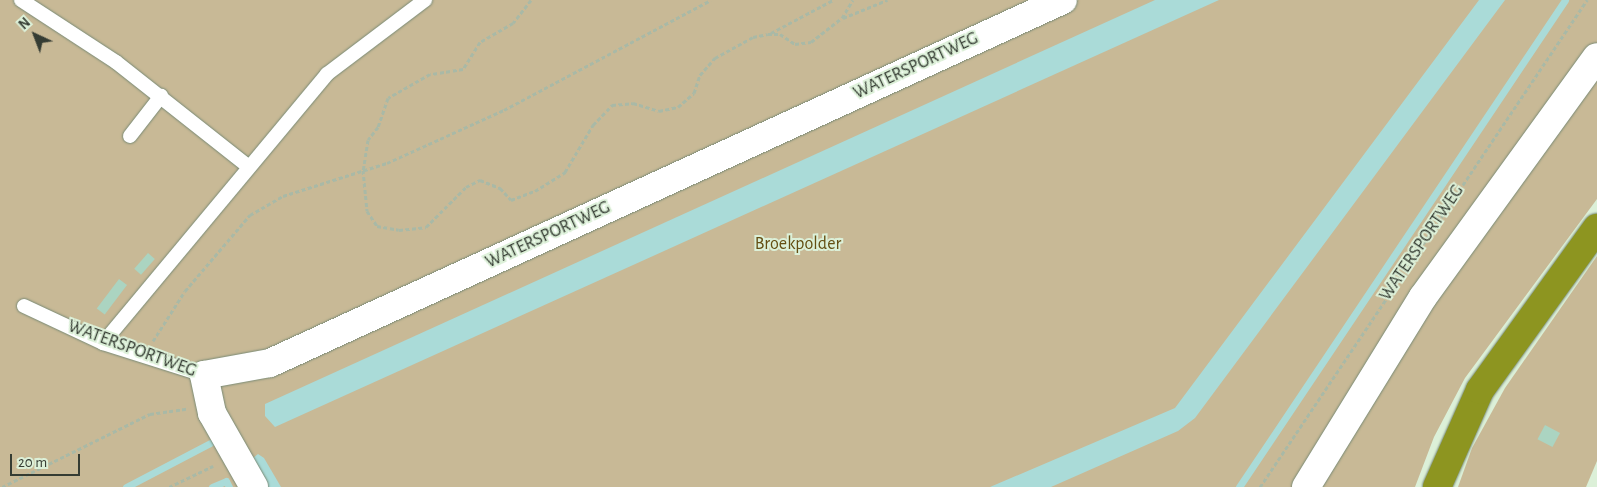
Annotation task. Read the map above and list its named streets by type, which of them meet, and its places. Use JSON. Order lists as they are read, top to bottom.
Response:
{
  "streets": {
    "street": ["WATERSPORTWEG"]
  },
  "parks": ["Broekpolder"],
  "scale_bar": "20 m",
  "north": "top left"
}
